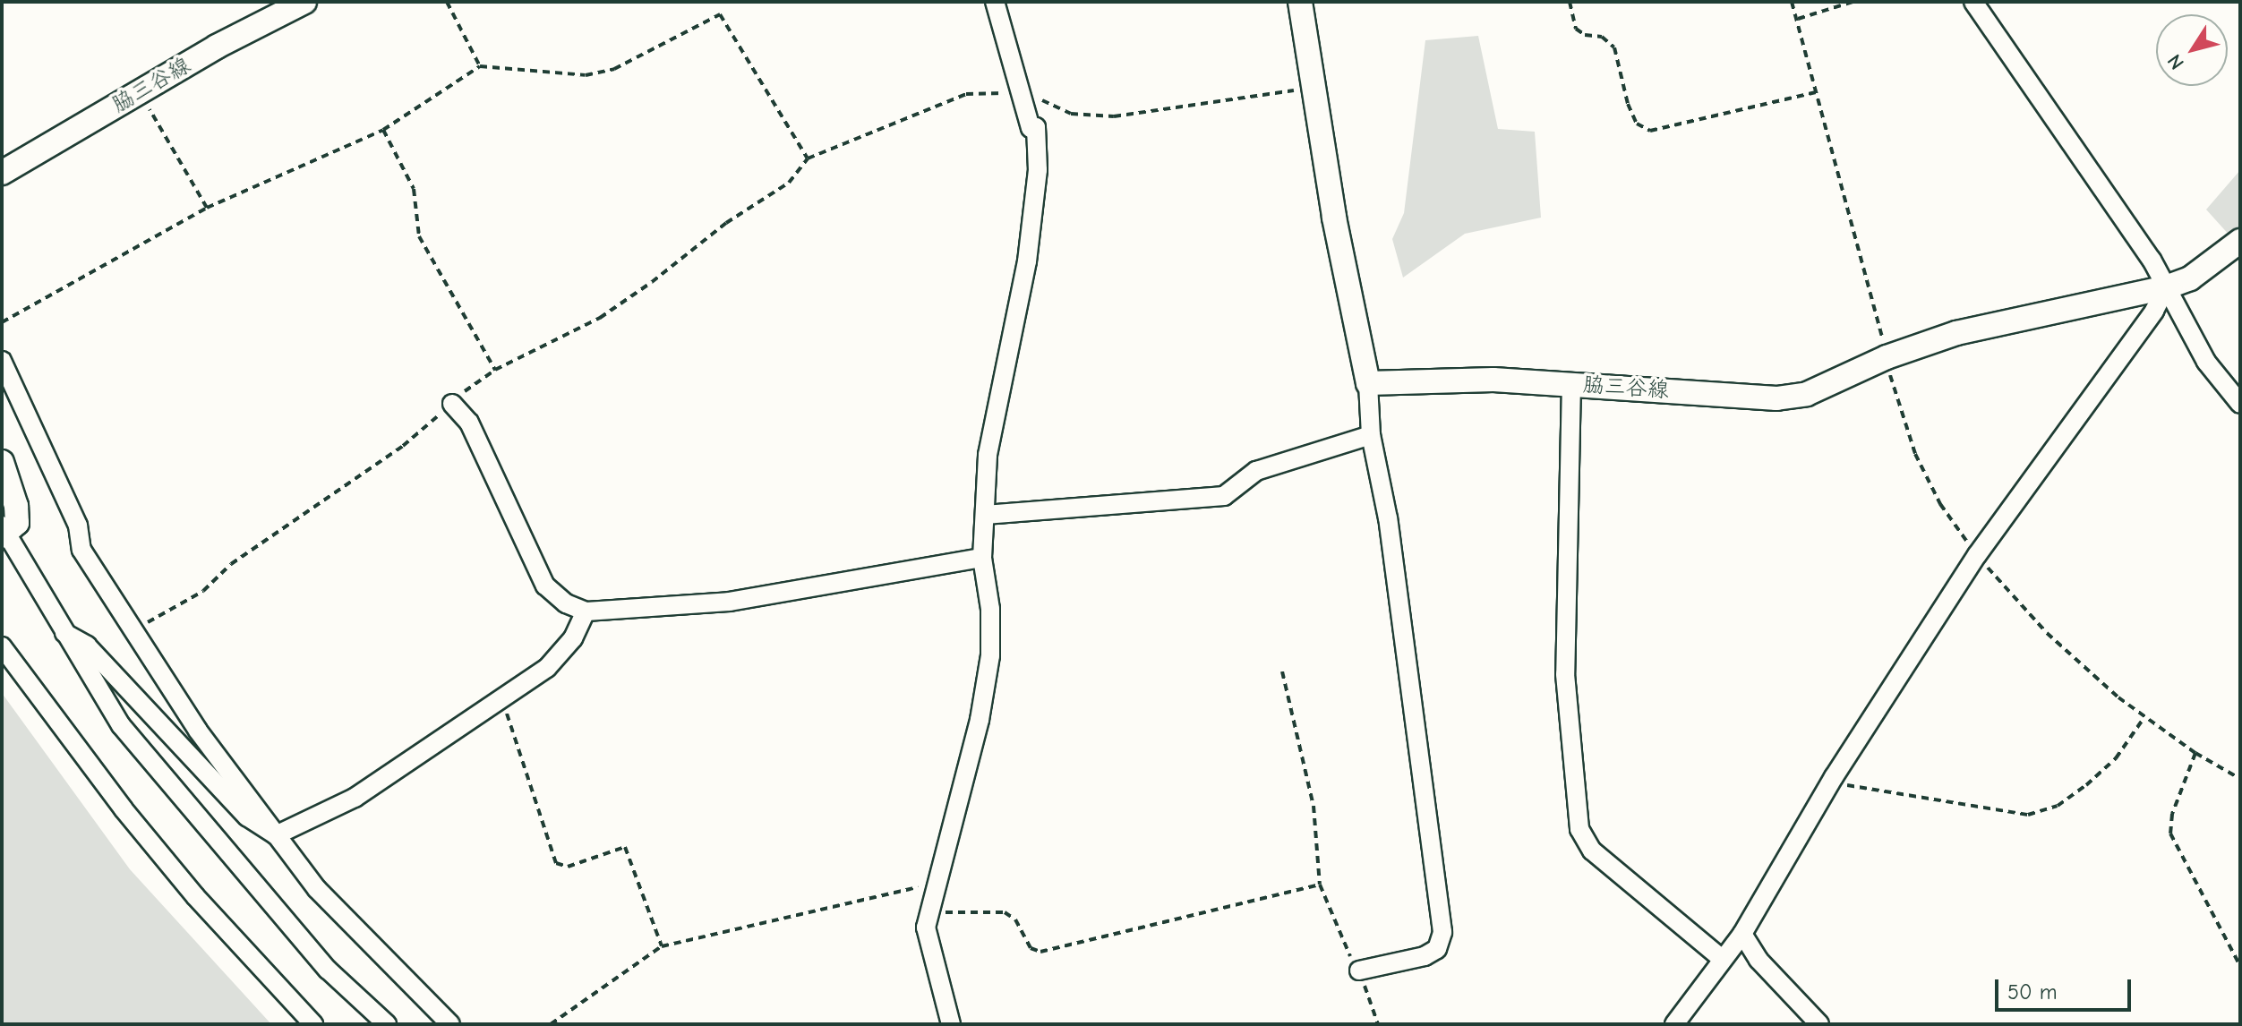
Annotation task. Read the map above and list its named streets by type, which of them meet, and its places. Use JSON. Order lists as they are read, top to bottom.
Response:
{
  "streets": {
    "main road": ["脇三谷線"]
  },
  "scale_bar": "50 m",
  "north": "bottom left"
}
